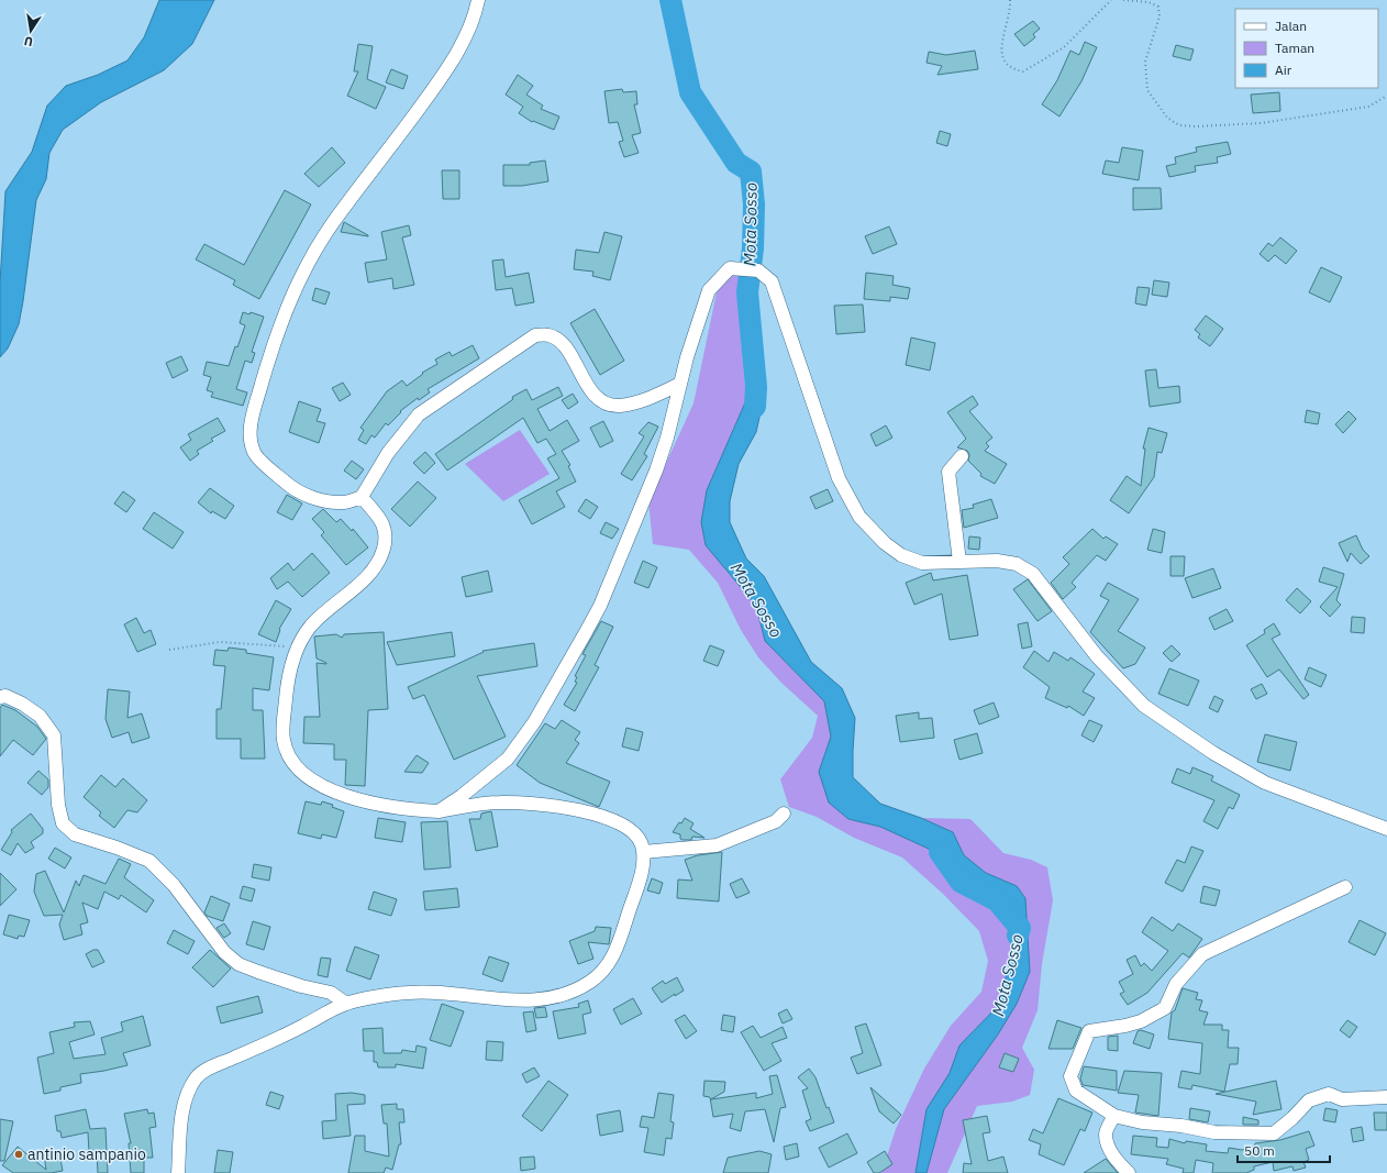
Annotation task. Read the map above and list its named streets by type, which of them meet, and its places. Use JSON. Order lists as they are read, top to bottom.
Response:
{
  "water": ["Mota Sosso"],
  "places": ["antinio sampanio"],
  "legend": ["Jalan", "Taman", "Air"],
  "scale_bar": "50 m",
  "north": "bottom"
}
